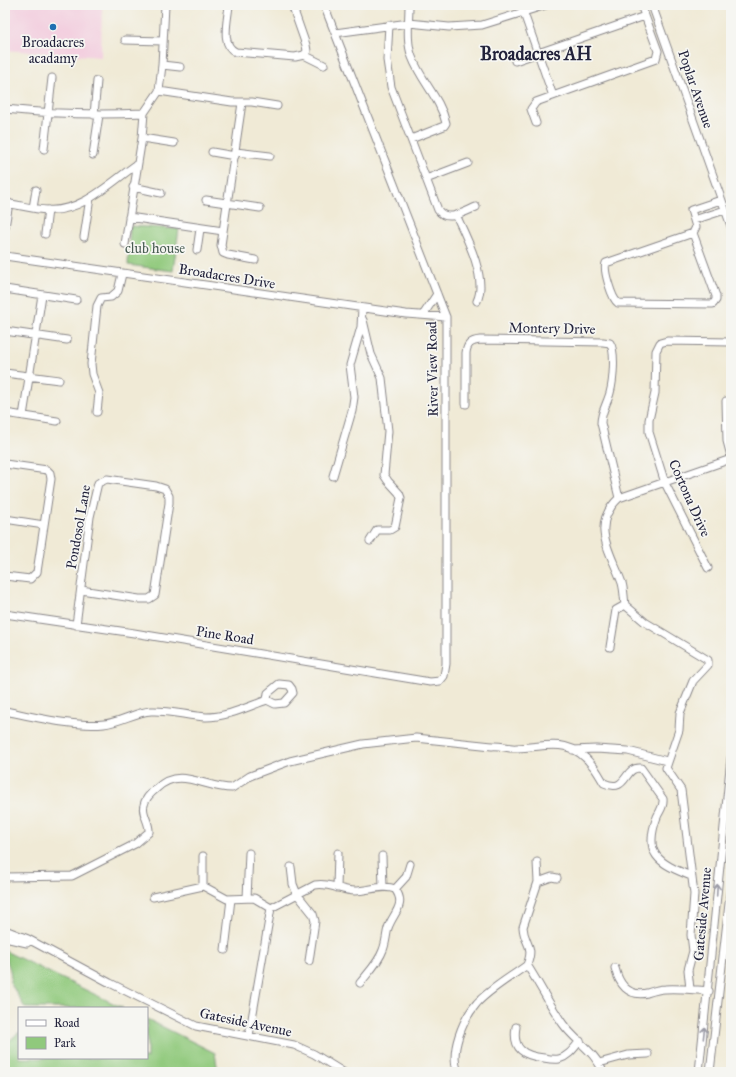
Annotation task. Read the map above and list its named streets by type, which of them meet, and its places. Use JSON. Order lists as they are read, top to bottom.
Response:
{
  "streets": {
    "street": [
      "Poplar Avenue",
      "Broadacres Drive",
      "Montery Drive",
      "River View Road",
      "Cortona Drive",
      "Pondosol Lane",
      "Pine Road",
      "Gateside Avenue"
    ]
  },
  "crossings": [
    ["Broadacres Drive", "River View Road"],
    ["River View Road", "Pine Road"],
    ["Pondosol Lane", "Pine Road"]
  ],
  "districts": ["Broadacres AH"],
  "parks": ["club house"],
  "places": ["Broadacres acadamy"],
  "legend": ["Road", "Park"]
}
